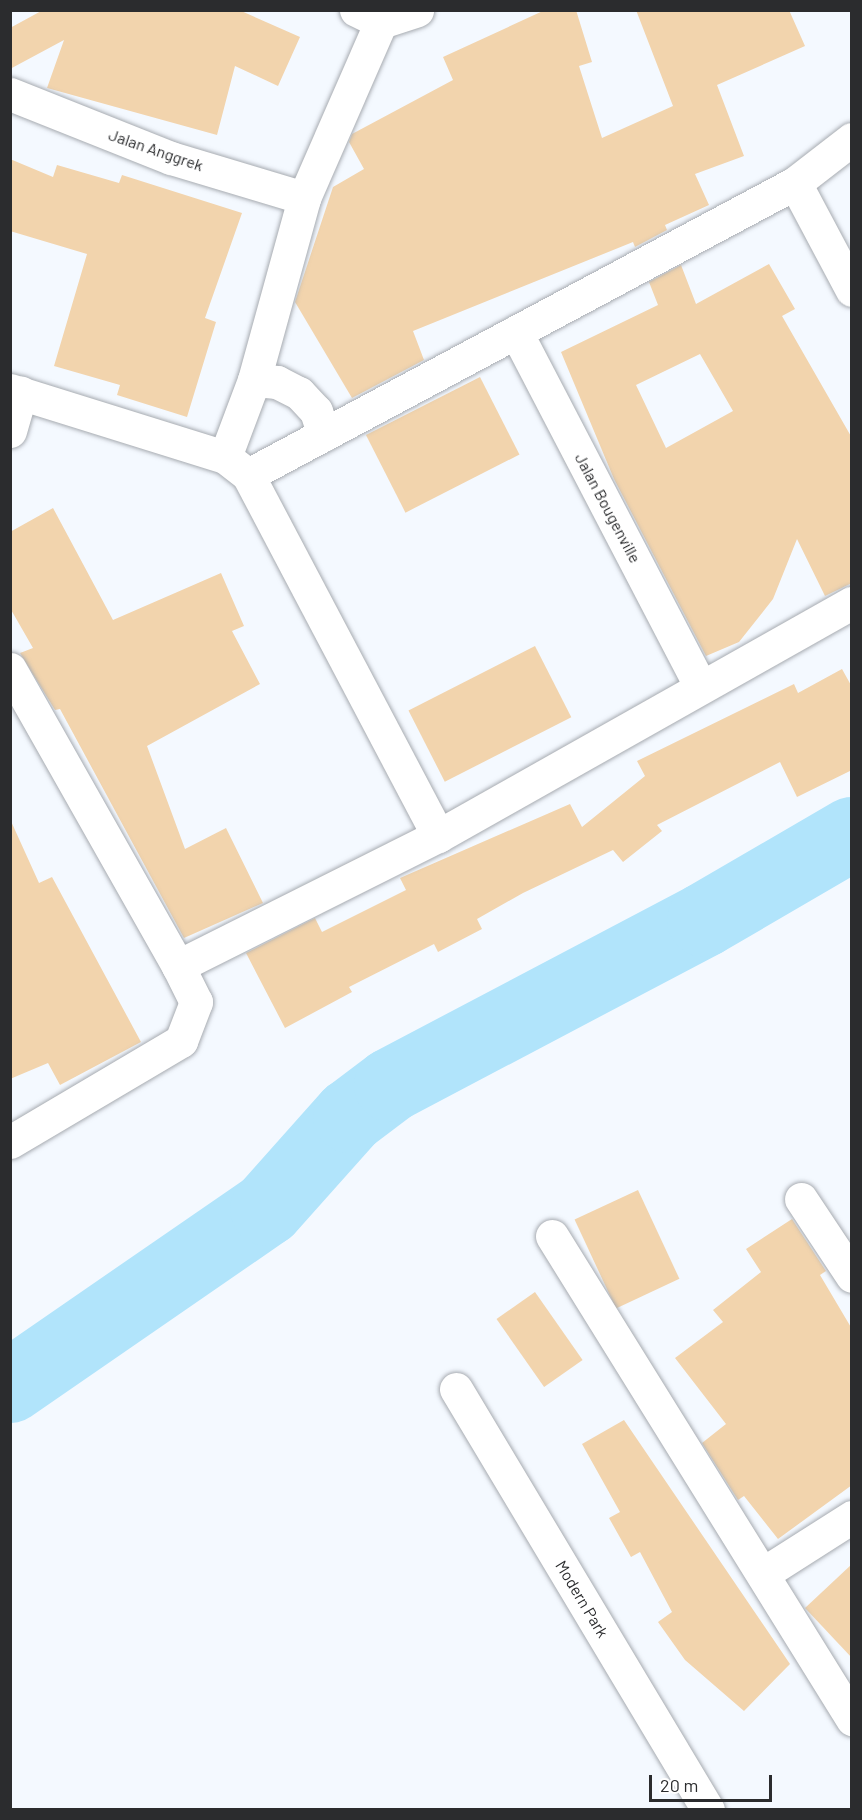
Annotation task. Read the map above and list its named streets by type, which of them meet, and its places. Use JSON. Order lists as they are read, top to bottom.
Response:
{
  "streets": {
    "street": ["Jalan Anggrek", "Jalan Bougenville", "Modern Park"]
  },
  "scale_bar": "20 m"
}
